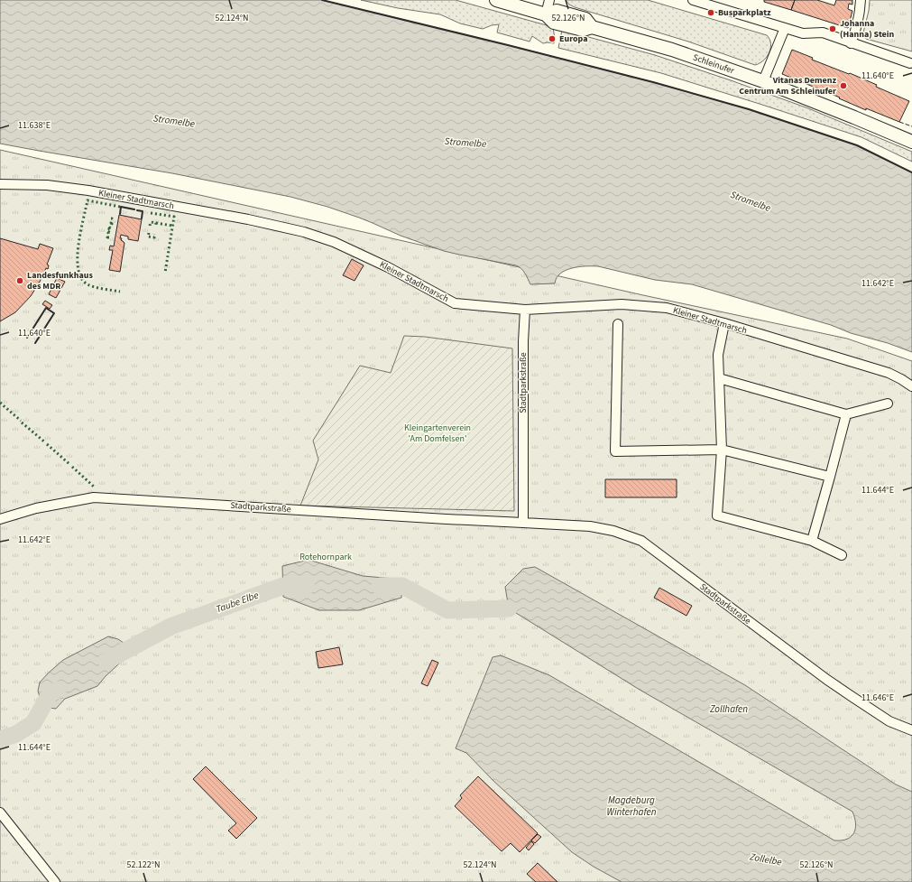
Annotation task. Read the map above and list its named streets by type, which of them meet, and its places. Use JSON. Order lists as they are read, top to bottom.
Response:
{
  "streets": {
    "main road": ["Schleinufer"],
    "street": ["Kleiner Stadtmarsch", "Stadtparkstraße"]
  },
  "crossings": [
    ["Kleiner Stadtmarsch", "Stadtparkstraße"]
  ],
  "water": [
    "Stromelbe",
    "Taube Elbe",
    "Zollhafen",
    "Magdeburg Winterhafen",
    "Zollelbe"
  ],
  "parks": ["Kleingartenverein 'Am Domfelsen'", "Rotehornpark"],
  "places": [
    "Busparkplatz",
    "Johanna (Hanna) Stein",
    "Europa",
    "Vitanas Demenz Centrum Am Schleinufer",
    "Landesfunkhaus des MDR"
  ],
  "coordinates": [
    "52.124°N",
    "52.126°N",
    "11.640°E",
    "11.638°E",
    "11.642°E",
    "11.644°E",
    "11.646°E",
    "52.122°N"
  ]
}
